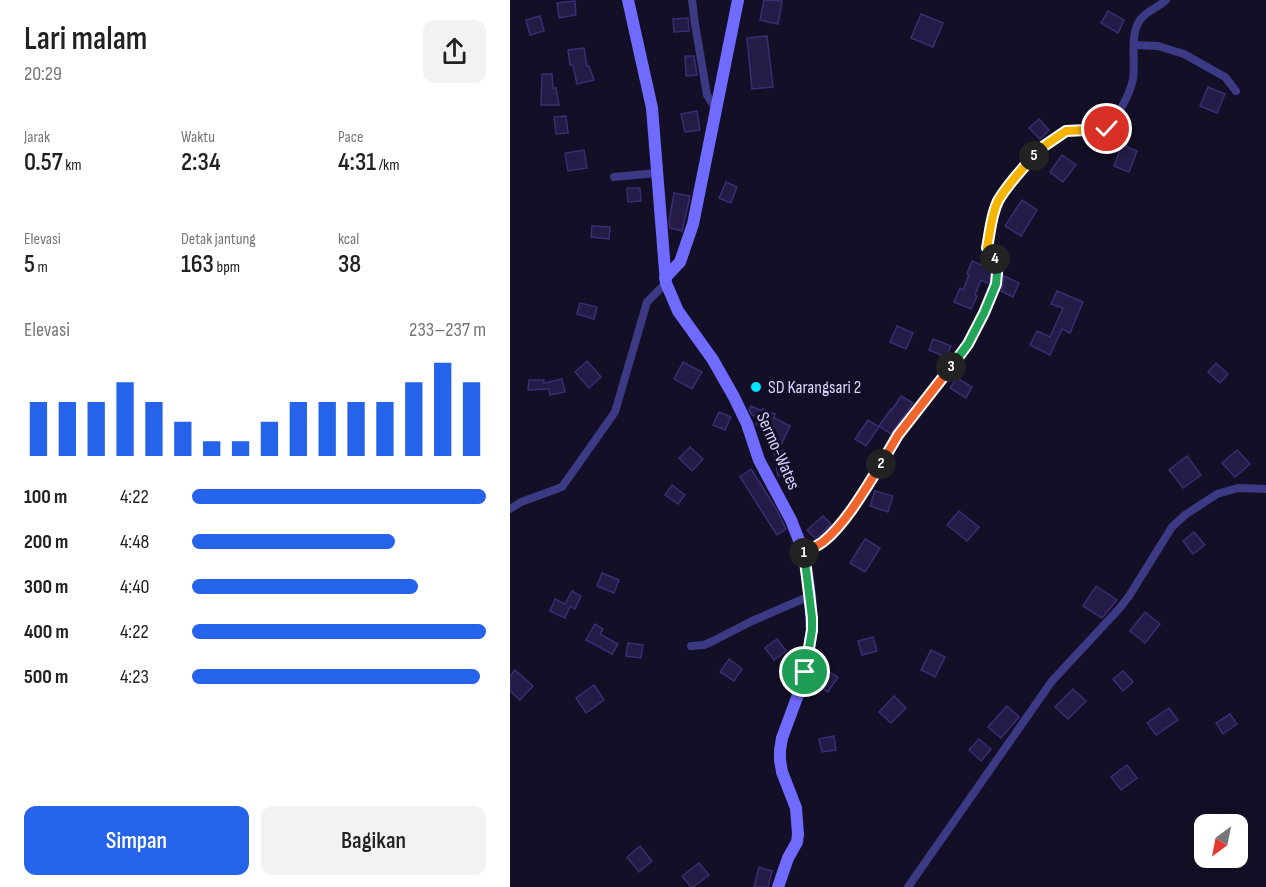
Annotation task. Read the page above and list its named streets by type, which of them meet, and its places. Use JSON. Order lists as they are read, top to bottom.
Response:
{
  "streets": {
    "main road": ["Sermo-Wates"]
  },
  "places": ["SD Karangsari 2"],
  "north": "bottom left",
  "page": {
    "heading": ["Lari malam", "20:29"],
    "stats": [
      ["Jarak", "0.57 km"],
      ["Waktu", "2:34"],
      ["Pace", "4:31 /km"],
      ["Elevasi", "5 m"],
      ["Detak jantung", "163 bpm"],
      ["kcal", "38"]
    ],
    "pins": [
      "5",
      "4",
      "3",
      "2",
      "1"
    ],
    "chart": ["Elevasi", "233–237 m"],
    "list": [
      {
        "name": "100 m",
        "note": "4:22"
      },
      {
        "name": "200 m",
        "note": "4:48"
      },
      {
        "name": "300 m",
        "note": "4:40"
      },
      {
        "name": "400 m",
        "note": "4:22"
      },
      {
        "name": "500 m",
        "note": "4:23"
      }
    ],
    "buttons": ["Simpan", "Bagikan"]
  }
}
